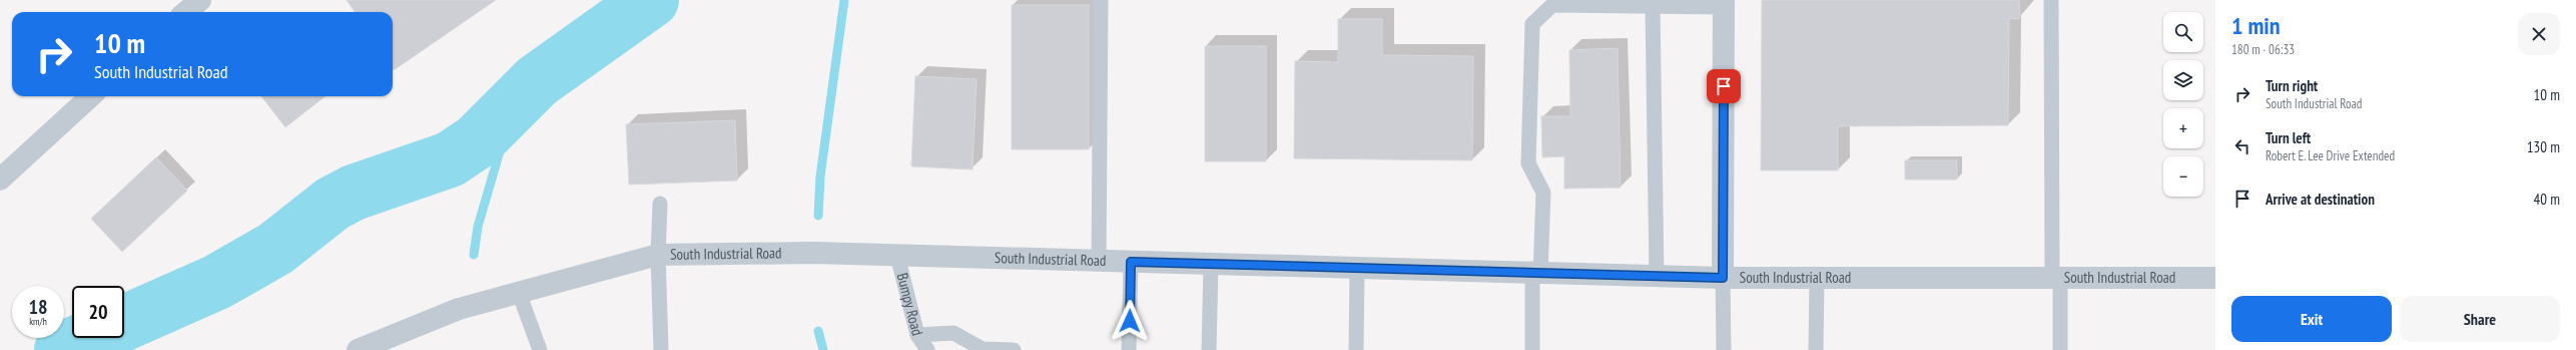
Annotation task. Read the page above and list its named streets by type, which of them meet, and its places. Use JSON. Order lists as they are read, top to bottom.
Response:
{
  "streets": {
    "street": ["South Industrial Road"],
    "lane": ["Bumpy Road"]
  },
  "crossings": [
    ["South Industrial Road", "Bumpy Road"]
  ],
  "page": {
    "heading": ["1 min", "180 m · 06:33"],
    "map_buttons": ["+", "−"],
    "turn": ["10 m", "South Industrial Road"],
    "list": [
      {
        "name": "Turn right",
        "note": "South Industrial Road",
        "value": "10 m"
      },
      {
        "name": "Turn left",
        "note": "Robert E. Lee Drive Extended",
        "value": "130 m"
      },
      {
        "name": "Arrive at destination",
        "value": "40 m"
      }
    ],
    "speed": "18 km/h",
    "limit": "20",
    "buttons": ["Exit", "Share"]
  }
}
